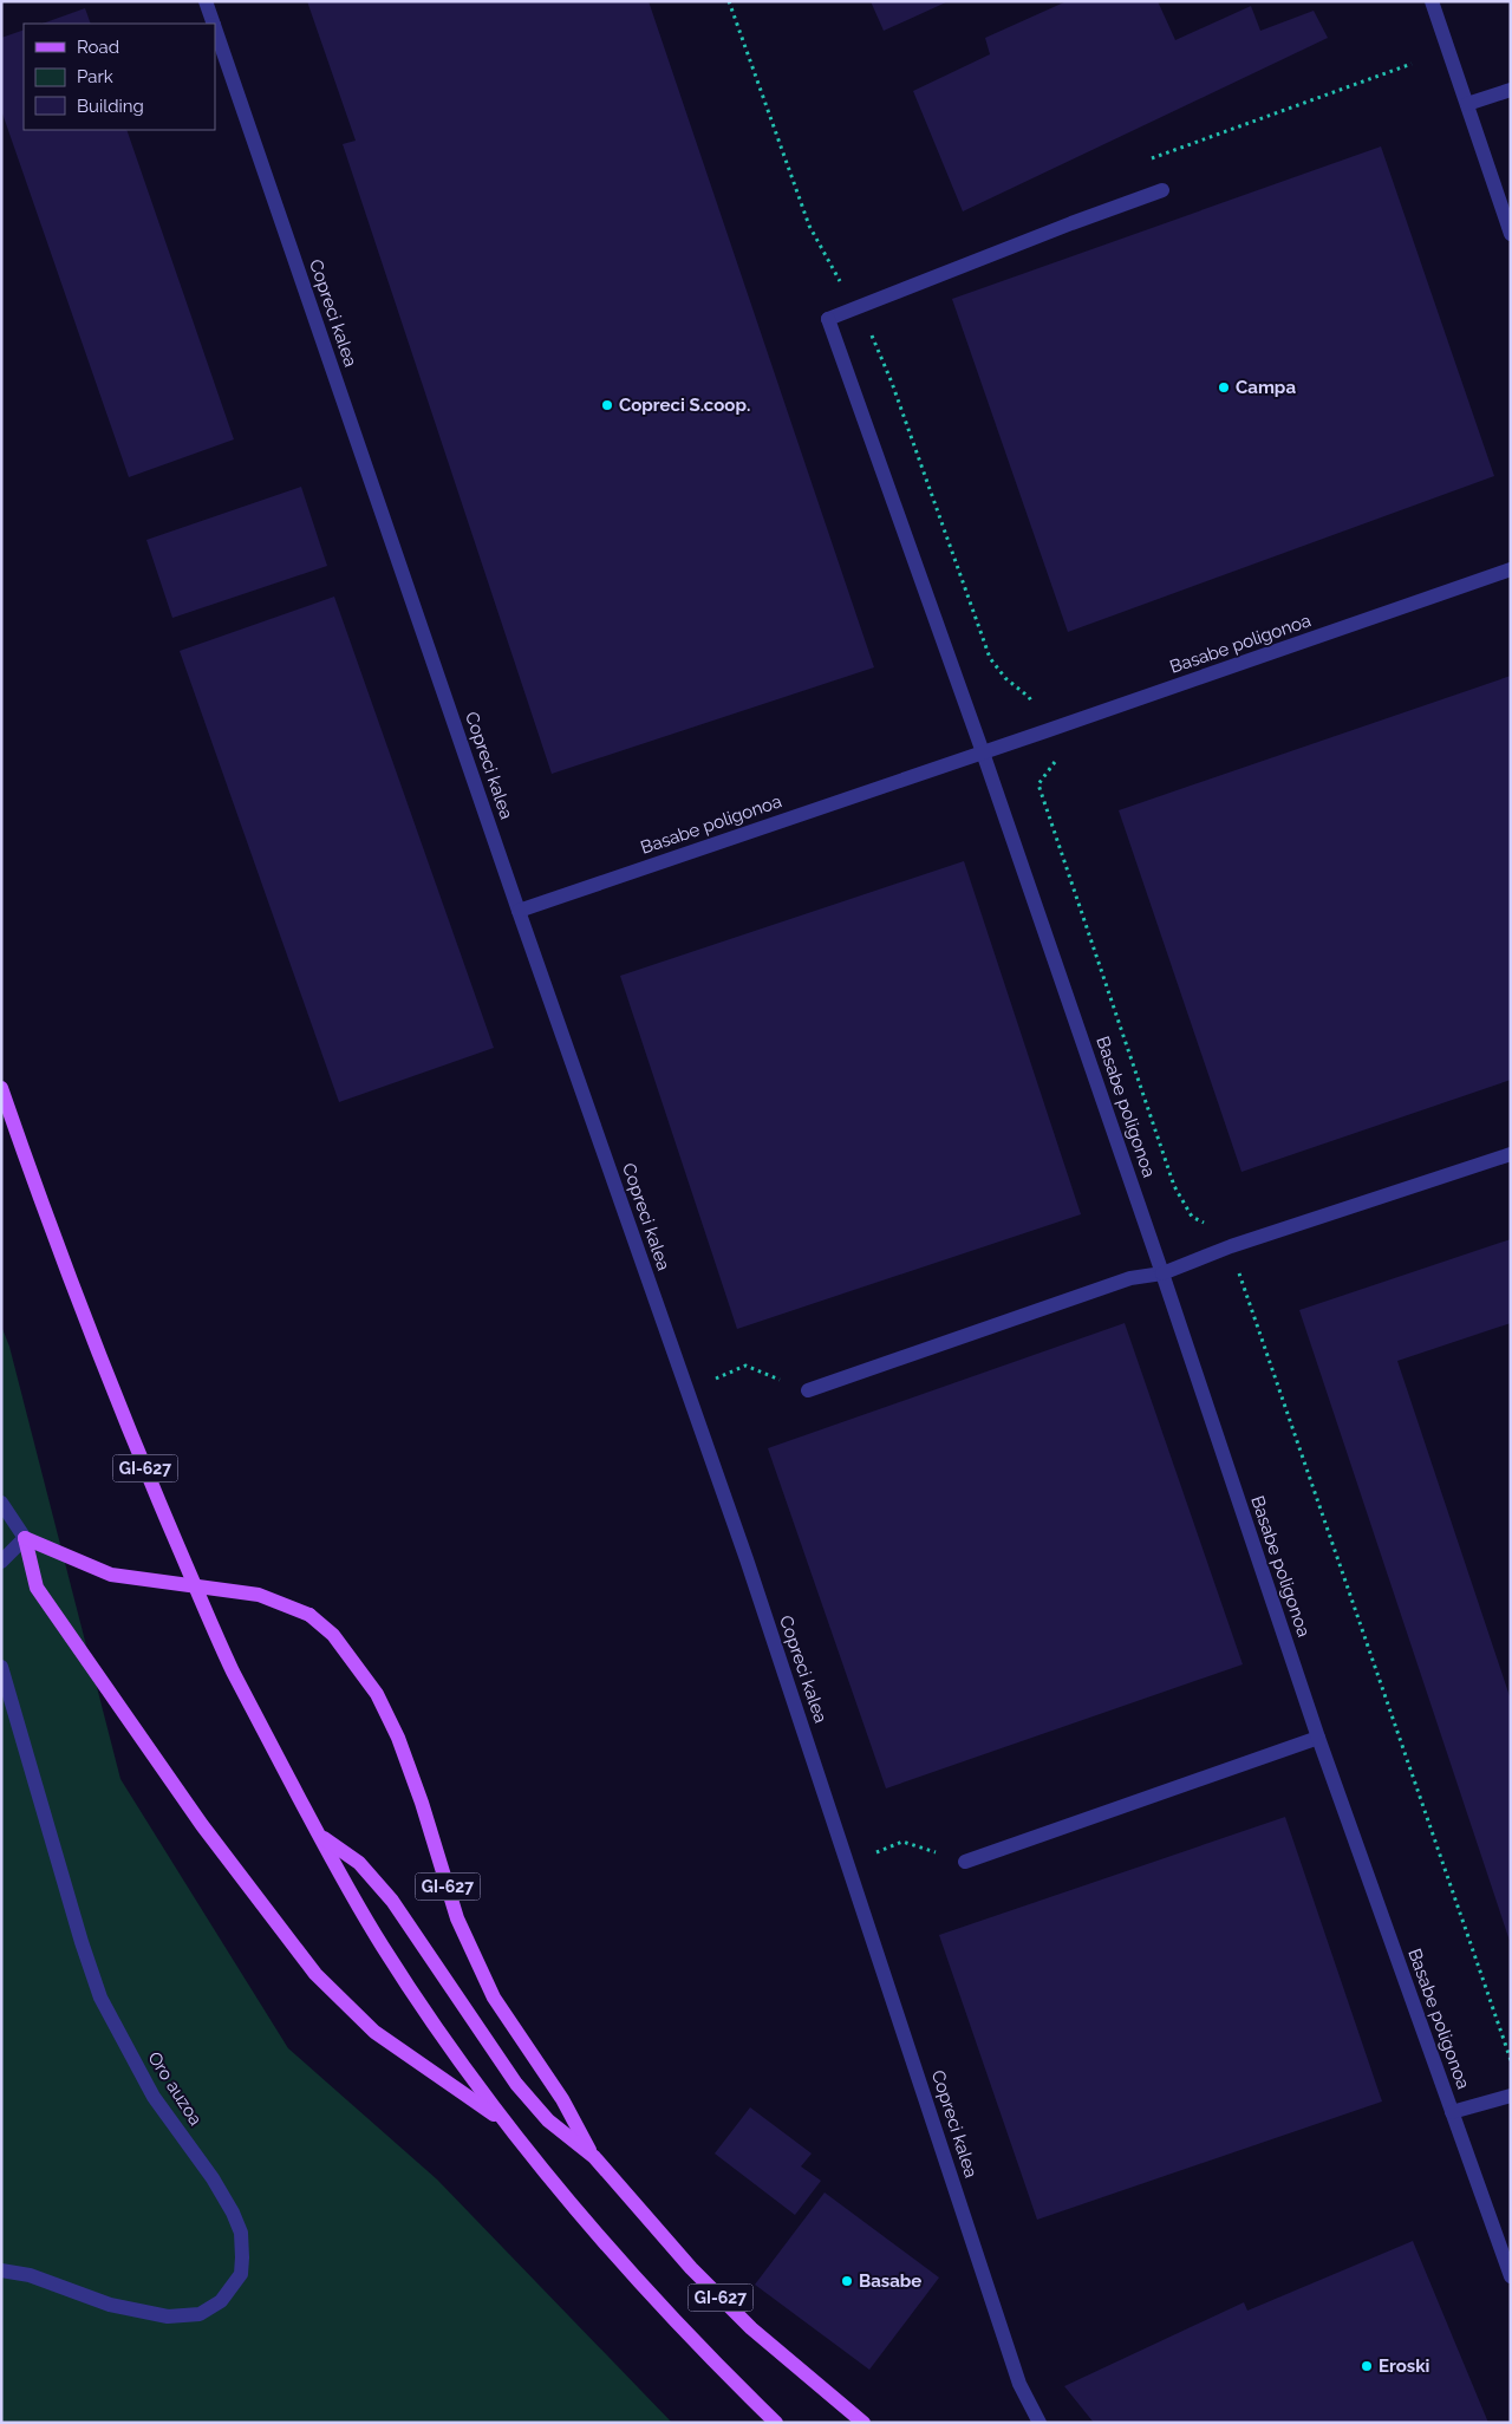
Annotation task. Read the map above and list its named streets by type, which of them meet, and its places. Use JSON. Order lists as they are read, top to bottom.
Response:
{
  "streets": {
    "main road": ["GI-627"],
    "street": ["Copreci kalea", "Basabe poligonoa", "Oro auzoa"]
  },
  "crossings": [
    ["Copreci kalea", "Basabe poligonoa"]
  ],
  "places": [
    "Campa",
    "Copreci S.coop.",
    "Basabe",
    "Eroski"
  ],
  "legend": ["Road", "Park", "Building"]
}
